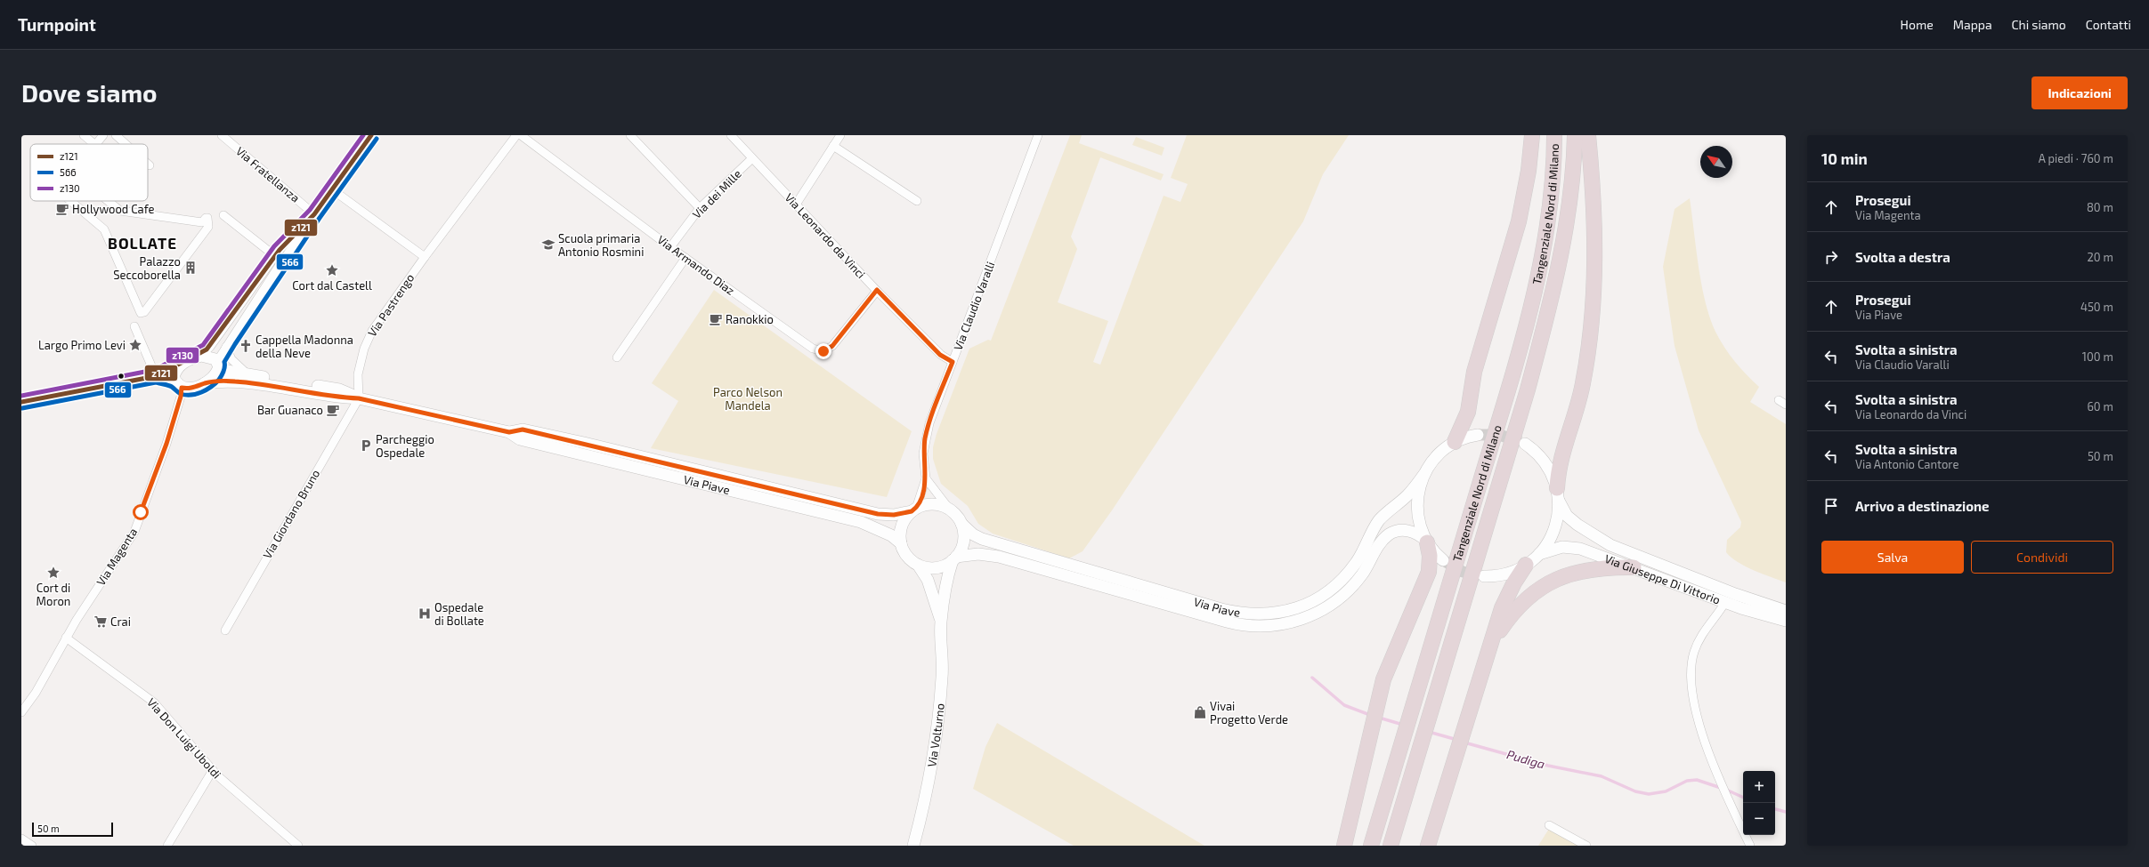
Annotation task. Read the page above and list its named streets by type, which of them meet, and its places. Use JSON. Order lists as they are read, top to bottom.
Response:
{
  "streets": {
    "highway": ["Tangenziale Nord di Milano"],
    "street": [
      "Via Fratellanza",
      "Via dei Mille",
      "Via Leonardo da Vinci",
      "Via Armando Diaz",
      "Via Pastrengo",
      "Via Claudio Varalli",
      "Via Piave",
      "Via Giordano Bruno",
      "Via Magenta",
      "Via Giuseppe Di Vittorio",
      "Via Volturno",
      "Via Don Luigi Uboldi"
    ]
  },
  "crossings": [
    ["Via dei Mille", "Via Leonardo da Vinci"],
    ["Via dei Mille", "Via Armando Diaz"],
    ["Via Leonardo da Vinci", "Via Armando Diaz"],
    ["Via Leonardo da Vinci", "Via Claudio Varalli"],
    ["Via Pastrengo", "Via Piave"],
    ["Via Pastrengo", "Via Giordano Bruno"],
    ["Via Claudio Varalli", "Via Piave"],
    ["Via Claudio Varalli", "Via Volturno"],
    ["Via Piave", "Via Giordano Bruno"],
    ["Via Piave", "Via Magenta"],
    ["Via Piave", "Via Volturno"],
    ["Via Magenta", "Via Don Luigi Uboldi"]
  ],
  "districts": ["BOLLATE"],
  "water": ["Pudiga"],
  "parks": ["Parco Nelson Mandela"],
  "places": {
    "cafe": ["Hollywood Cafe", "Ranokkio", "Bar Guanaco"],
    "school or university": ["Scuola primaria Antonio Rosmini"],
    "building": ["Palazzo Seccoborella"],
    "place": ["Cort dal Castell", "Largo Primo Levi", "Cort di Moron"],
    "church": ["Cappella Madonna della Neve"],
    "parking": ["Parcheggio Ospedale"],
    "hospital": ["Ospedale di Bollate"],
    "supermarket": ["Crai"],
    "shop": ["Vivai Progetto Verde"]
  },
  "lines": ["transit line z121", "transit line z130", "transit line 566"],
  "legend": ["z121", "566", "z130"],
  "scale_bar": "50 m",
  "north": "top left",
  "page": {
    "header": "Turnpoint",
    "nav": [
      "Home",
      "Mappa",
      "Chi siamo",
      "Contatti"
    ],
    "buttons": [
      "Indicazioni",
      ["Salva", "Condividi"]
    ],
    "title": "Dove siamo",
    "heading": ["10 min", "A piedi · 760 m"],
    "list": [
      ["Prosegui", "Via Magenta", "80 m"],
      ["Svolta a destra", "20 m"],
      ["Prosegui", "Via Piave", "450 m"],
      ["Svolta a sinistra", "Via Claudio Varalli", "100 m"],
      ["Svolta a sinistra", "Via Leonardo da Vinci", "60 m"],
      ["Svolta a sinistra", "Via Antonio Cantore", "50 m"],
      "Arrivo a destinazione"
    ],
    "map_buttons": ["+", "−"],
    "scale": "50 m"
  }
}
